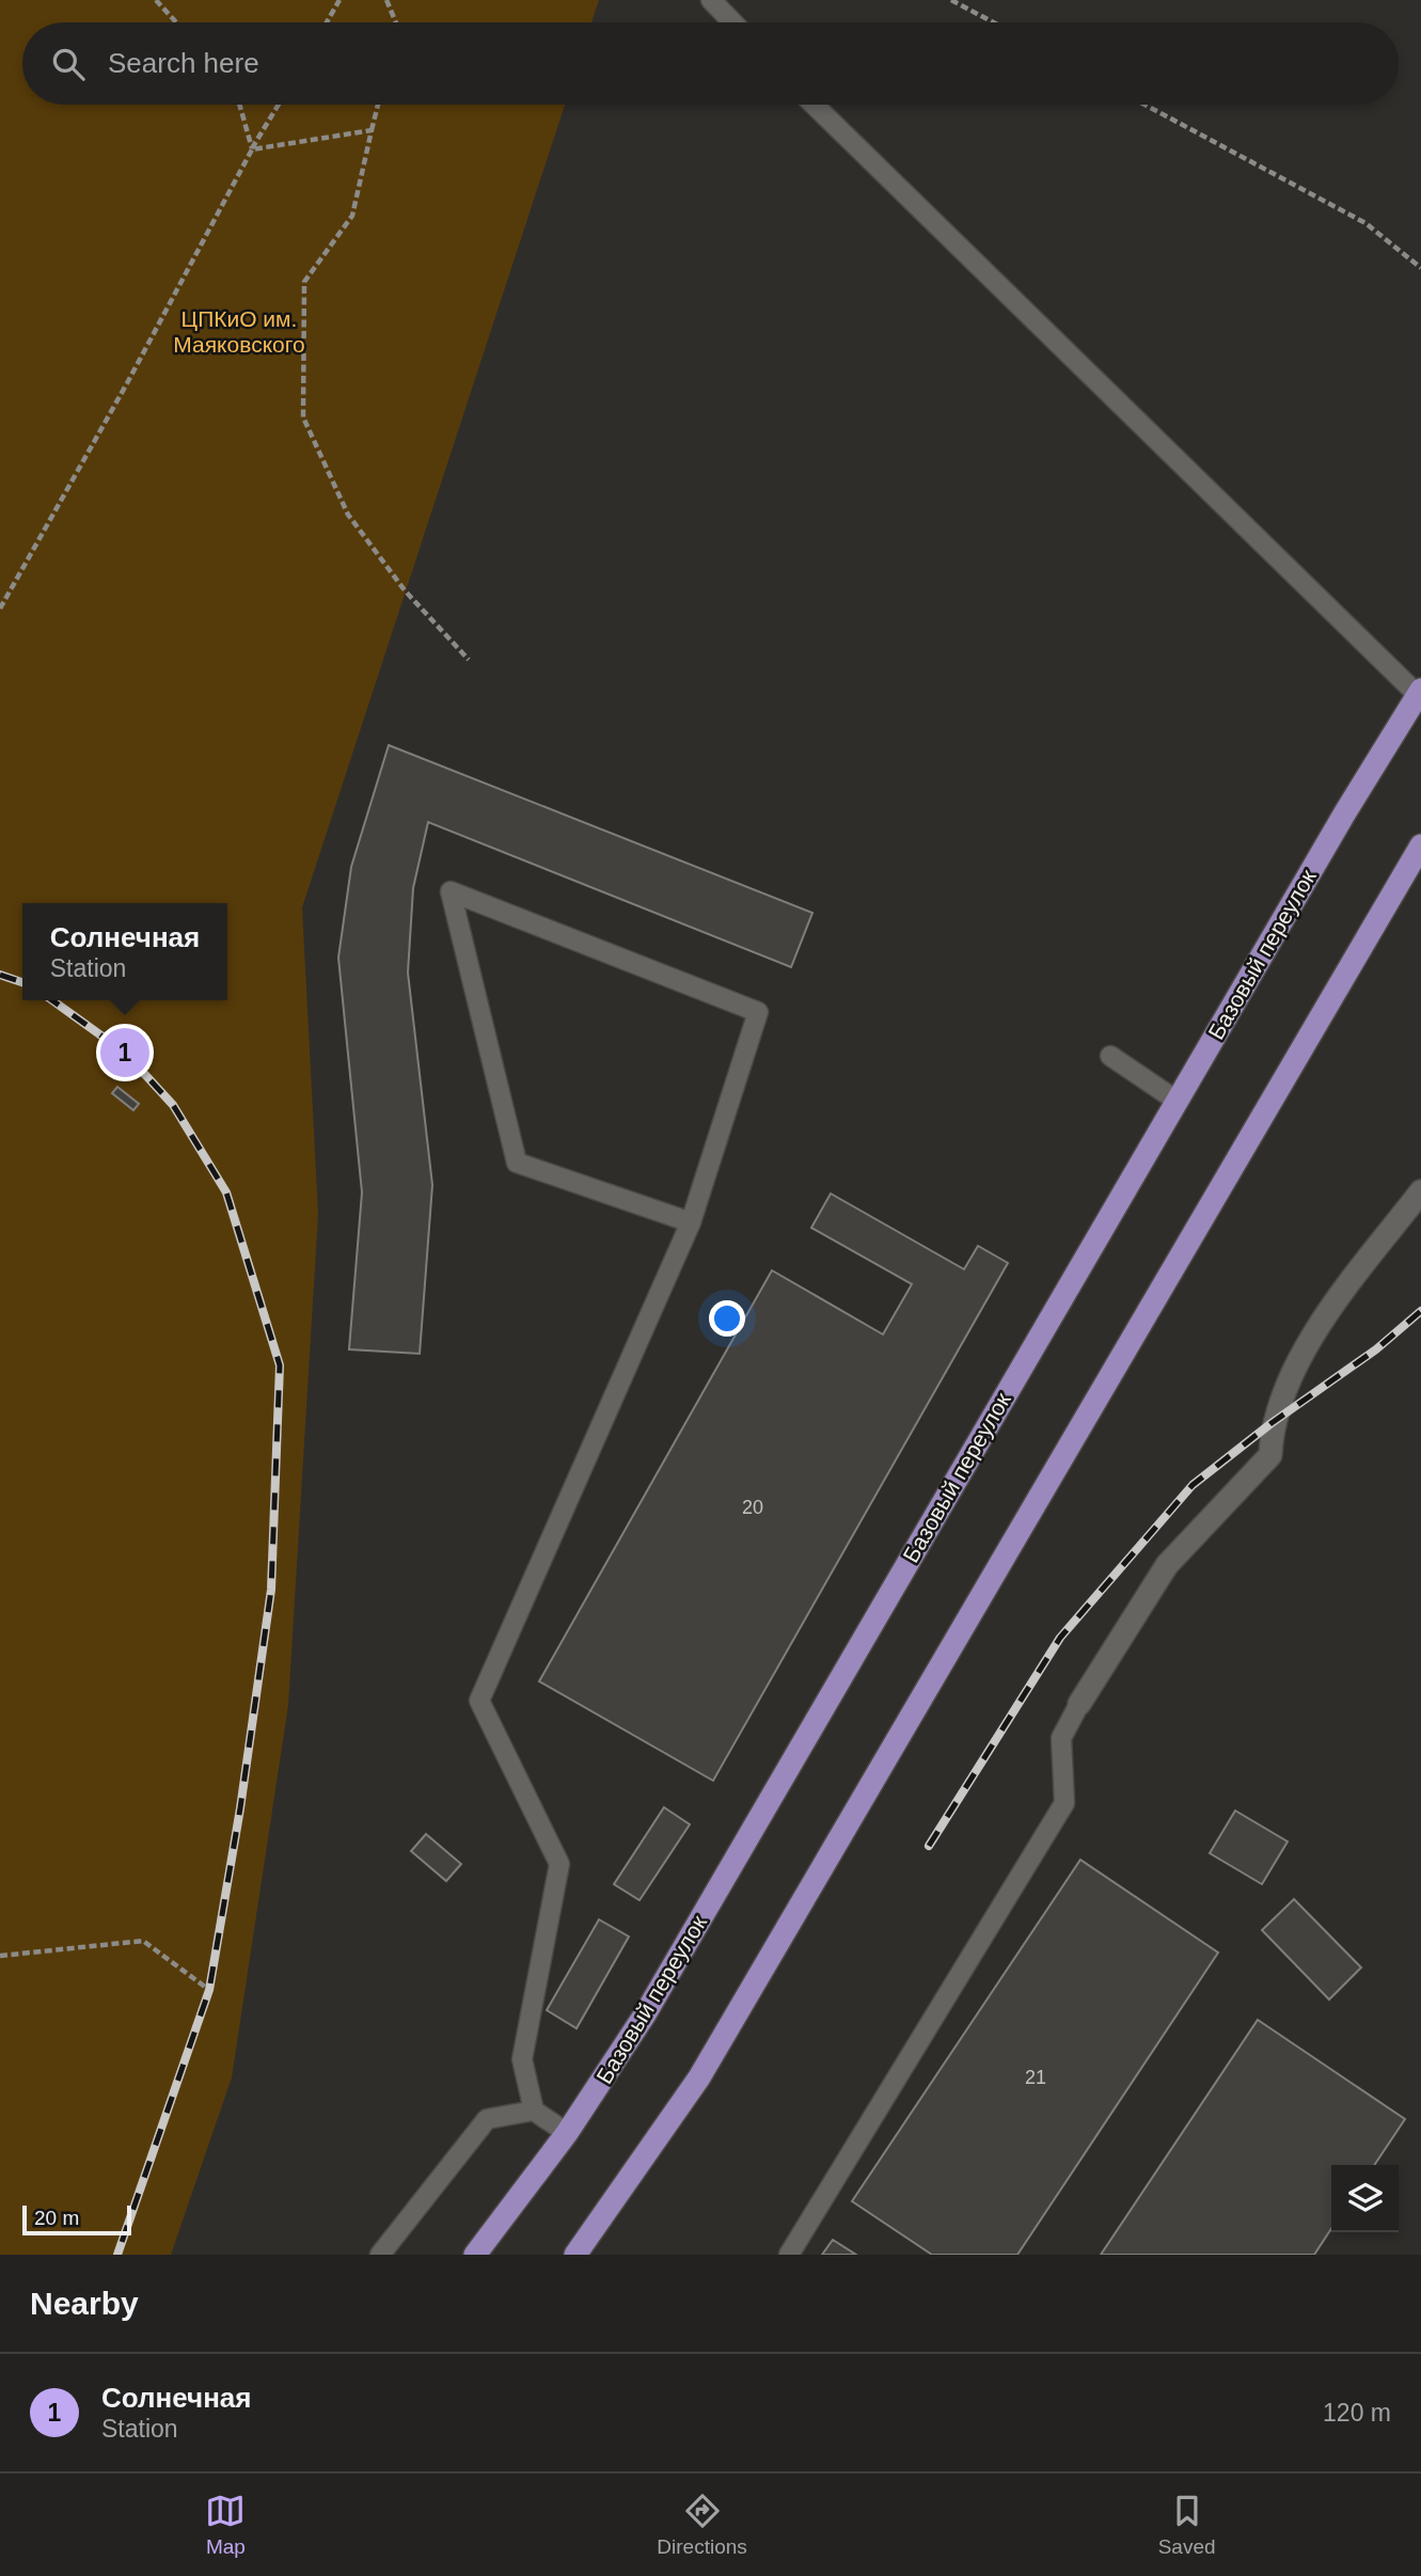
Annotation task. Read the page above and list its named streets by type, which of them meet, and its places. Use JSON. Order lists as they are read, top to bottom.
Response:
{
  "streets": {
    "main road": ["Базовый переулок"]
  },
  "parks": ["ЦПКиО им. Маяковского"],
  "house_numbers": ["20", "21"],
  "scale_bar": "20 m",
  "page": {
    "search": "Search here",
    "popup": ["Солнечная", "Station"],
    "pins": "1",
    "scale": "20 m",
    "heading": "Nearby",
    "list": [
      {
        "mark": "1",
        "name": "Солнечная",
        "note": "Station",
        "value": "120 m"
      }
    ],
    "nav": ["Map", "Directions", "Saved"]
  }
}
